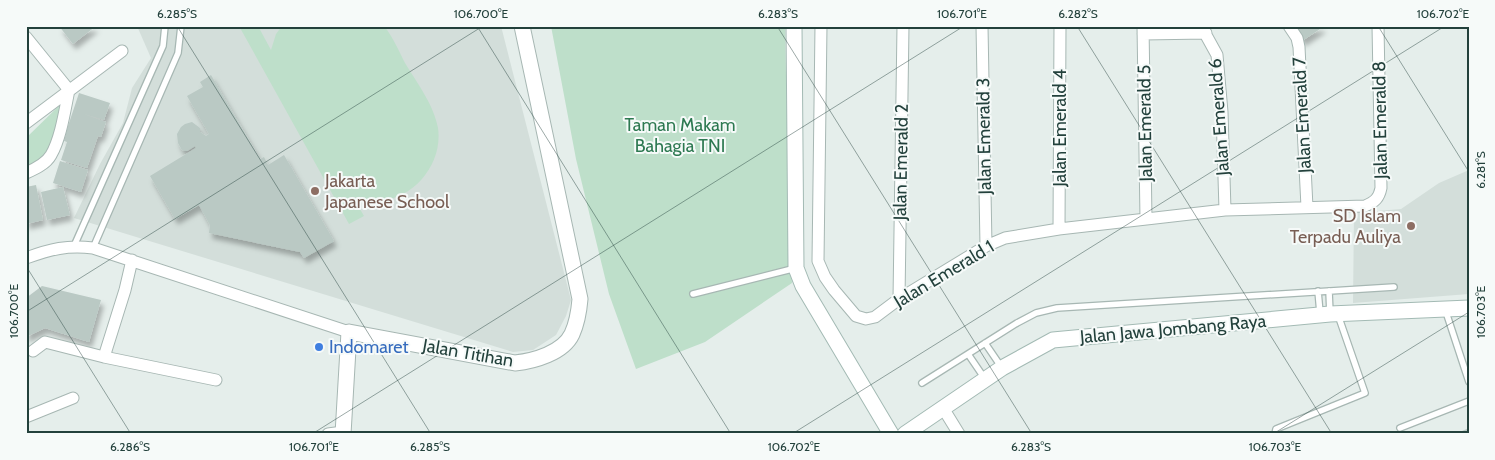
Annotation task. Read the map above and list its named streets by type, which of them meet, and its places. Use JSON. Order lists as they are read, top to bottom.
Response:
{
  "streets": {
    "main road": ["Jalan Jawa Jombang Raya", "Jalan Titihan"],
    "street": [
      "Jalan Emerald 7",
      "Jalan Emerald 6",
      "Jalan Emerald 8",
      "Jalan Emerald 5",
      "Jalan Emerald 4",
      "Jalan Emerald 3",
      "Jalan Emerald 2",
      "Jalan Emerald 1"
    ]
  },
  "crossings": [
    ["Jalan Emerald 7", "Jalan Emerald 1"],
    ["Jalan Emerald 6", "Jalan Emerald 1"],
    ["Jalan Emerald 8", "Jalan Emerald 1"],
    ["Jalan Emerald 5", "Jalan Emerald 1"],
    ["Jalan Emerald 4", "Jalan Emerald 1"],
    ["Jalan Emerald 3", "Jalan Emerald 1"],
    ["Jalan Emerald 2", "Jalan Emerald 1"]
  ],
  "parks": ["Taman Makam Bahagia TNI"],
  "places": ["Jakarta Japanese School", "SD Islam Terpadu Auliya", "Indomaret"],
  "coordinates": [
    "6.285°S",
    "106.700°E",
    "6.283°S",
    "106.701°E",
    "6.282°S",
    "106.702°E",
    "6.281°S",
    "106.703°E",
    "6.286°S"
  ]
}
